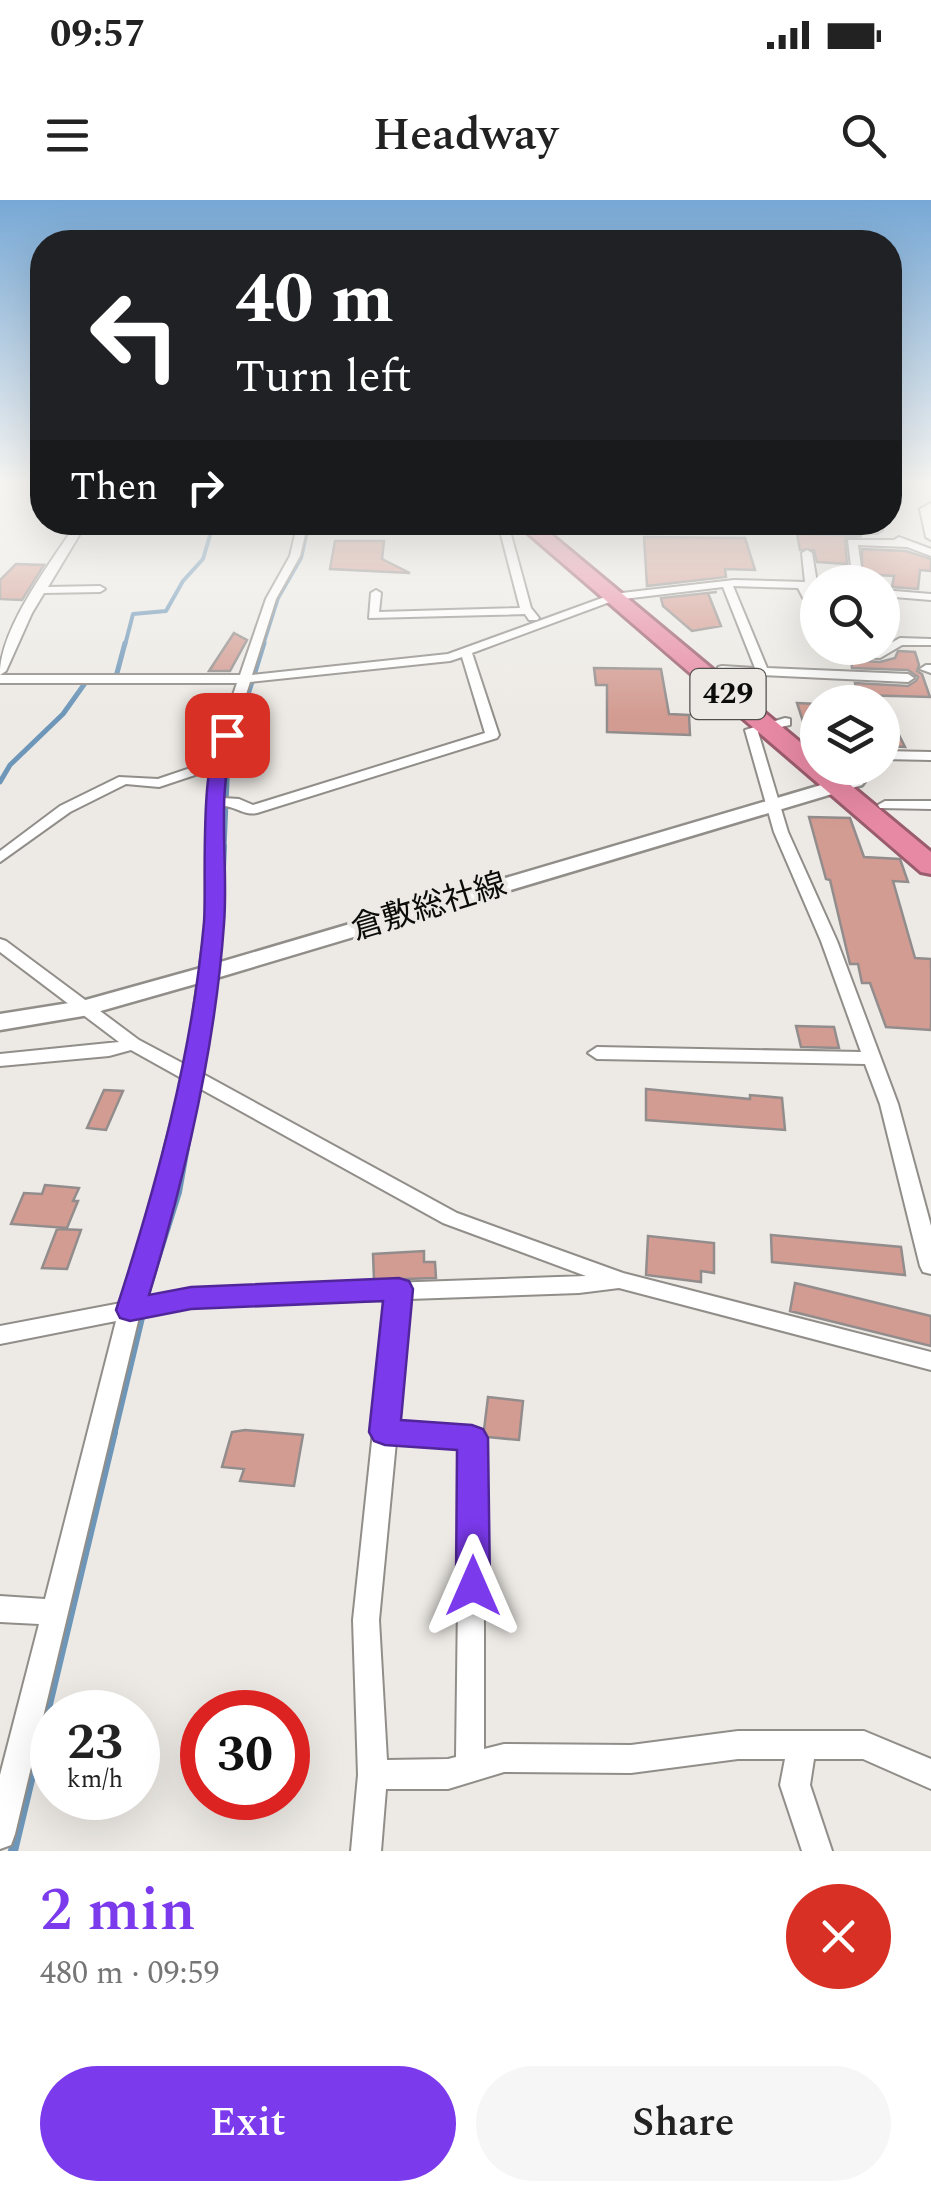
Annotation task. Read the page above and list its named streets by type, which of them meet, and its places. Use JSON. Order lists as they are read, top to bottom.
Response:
{
  "streets": {
    "highway": ["429"],
    "main road": ["倉敷総社線"]
  },
  "page": {
    "status": "09:57",
    "header": "Headway",
    "turn": ["40 m", "Turn left"],
    "then": "Then",
    "speed": "23 km/h",
    "limit": "30",
    "heading": ["2 min", "480 m · 09:59"],
    "buttons": ["Exit", "Share"]
  }
}
